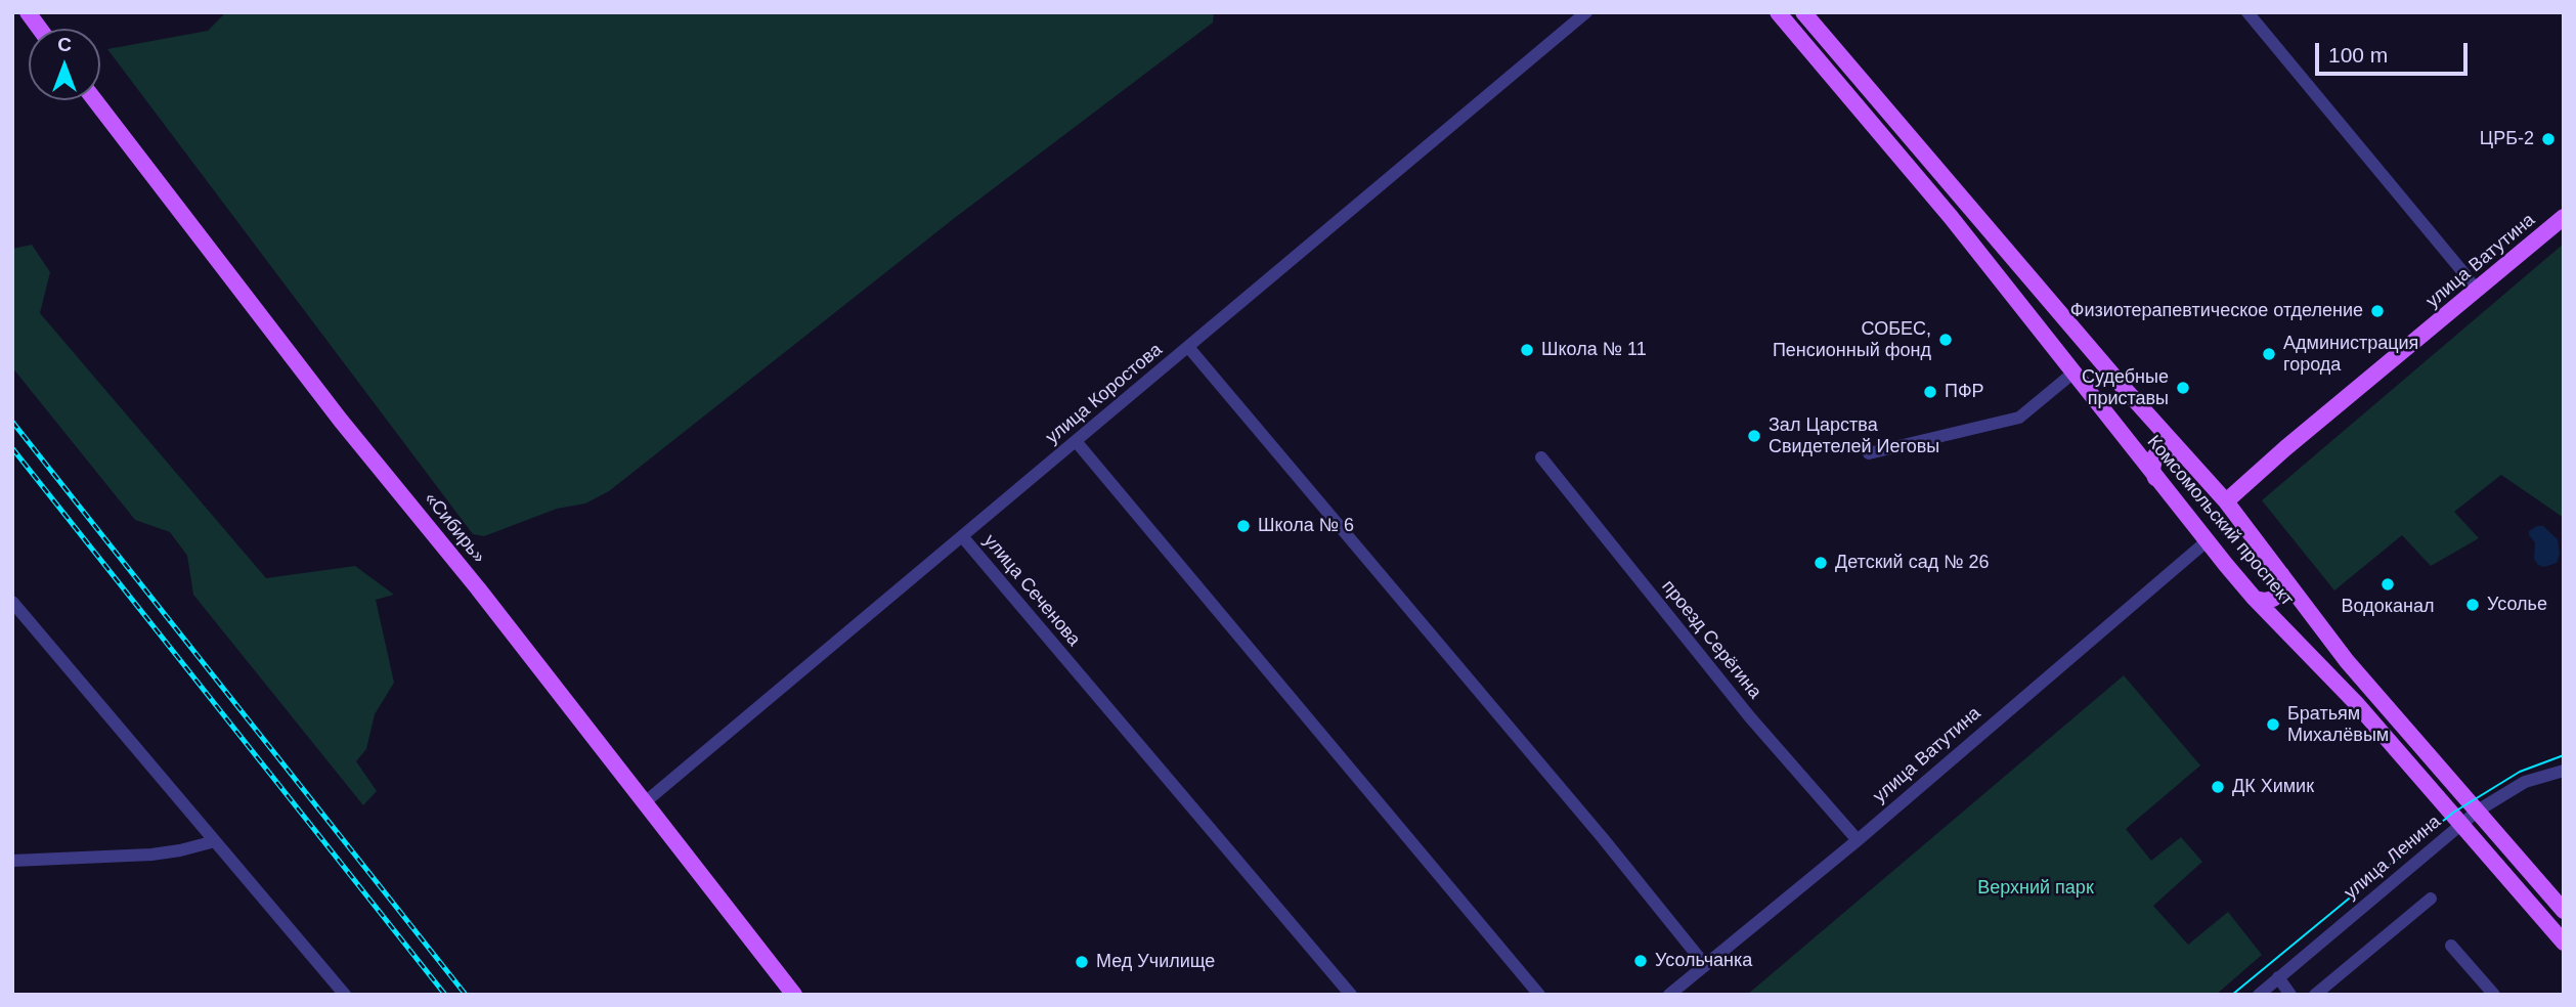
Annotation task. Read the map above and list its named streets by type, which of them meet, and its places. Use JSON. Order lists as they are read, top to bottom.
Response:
{
  "streets": {
    "main road": ["улица Ватутина", "Комсомольский проспект", "«Сибирь»"],
    "street": [
      "улица Коростова",
      "улица Сеченова",
      "проезд Серёгина",
      "улица Ленина"
    ]
  },
  "crossings": [
    ["улица Ватутина", "Комсомольский проспект"],
    ["улица Ватутина", "проезд Серёгина"],
    ["улица Коростова", "«Сибирь»"],
    ["улица Коростова", "улица Сеченова"],
    ["Комсомольский проспект", "улица Ленина"]
  ],
  "parks": ["Верхний парк"],
  "places": [
    "ЦРБ-2",
    "Физиотерапевтическое отделение",
    "СОБЕС, Пенсионный фонд",
    "Школа № 11",
    "Администрация города",
    "Судебные приставы",
    "ПФР",
    "Зал Царства Свидетелей Иеговы",
    "Школа № 6",
    "Детский сад № 26",
    "Водоканал",
    "Усолье",
    "Братьям Михалёвым",
    "ДК Химик",
    "Усольчанка",
    "Мед Училище"
  ],
  "scale_bar": "100 m",
  "north": "top"
}
